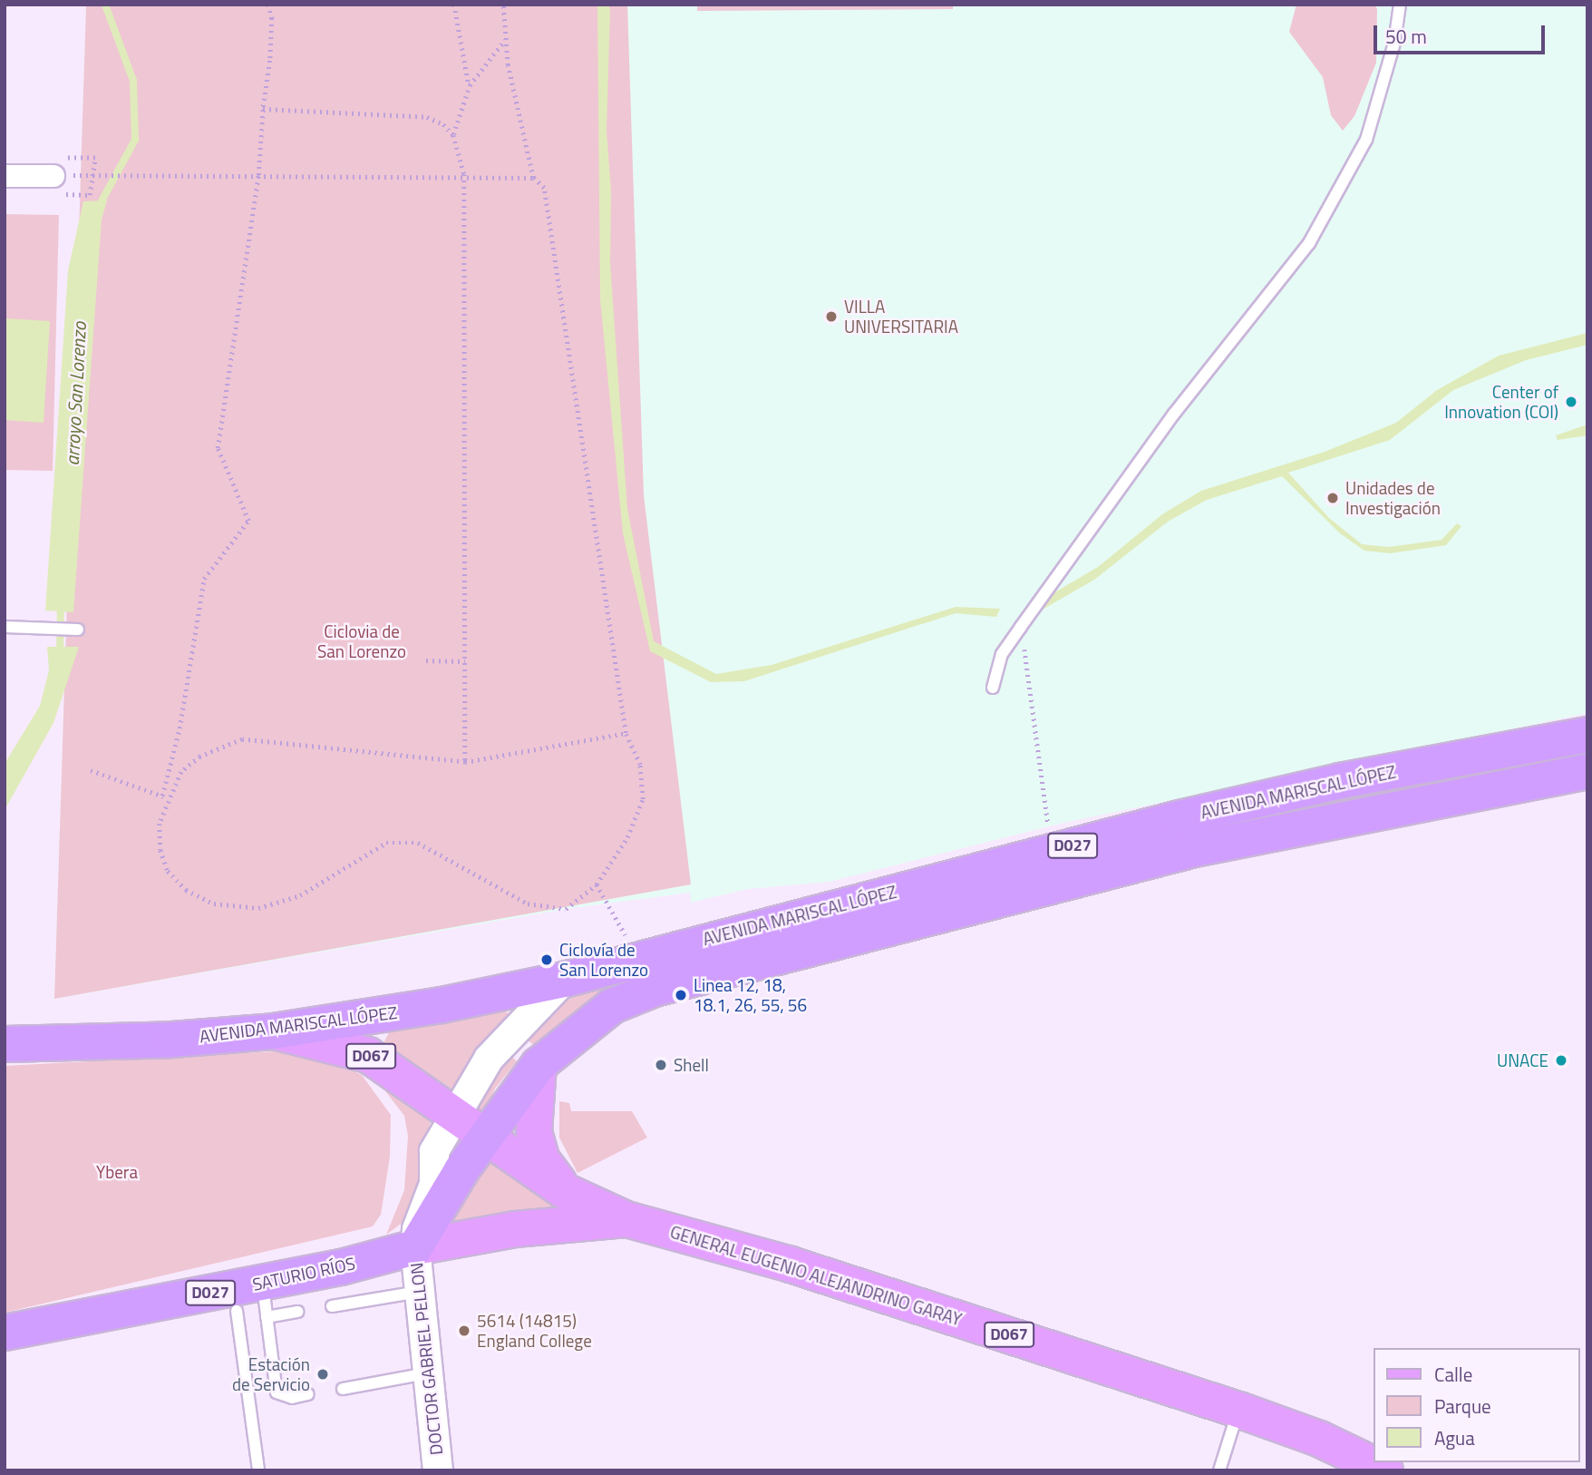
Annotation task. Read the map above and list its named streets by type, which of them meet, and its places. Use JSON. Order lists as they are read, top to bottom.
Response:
{
  "streets": {
    "highway": ["AVENIDA MARISCAL LÓPEZ", "D027", "SATURIO RÍOS"],
    "main road": ["D067", "GENERAL EUGENIO ALEJANDRINO GARAY"],
    "street": ["DOCTOR GABRIEL PELLON"]
  },
  "crossings": [
    ["AVENIDA MARISCAL LÓPEZ", "D027"],
    ["AVENIDA MARISCAL LÓPEZ", "D067"],
    ["AVENIDA MARISCAL LÓPEZ", "DOCTOR GABRIEL PELLON"],
    ["D027", "D067"],
    ["D027", "SATURIO RÍOS"],
    ["D027", "GENERAL EUGENIO ALEJANDRINO GARAY"],
    ["D027", "DOCTOR GABRIEL PELLON"],
    ["D067", "GENERAL EUGENIO ALEJANDRINO GARAY"],
    ["D067", "DOCTOR GABRIEL PELLON"],
    ["SATURIO RÍOS", "GENERAL EUGENIO ALEJANDRINO GARAY"],
    ["SATURIO RÍOS", "DOCTOR GABRIEL PELLON"],
    ["GENERAL EUGENIO ALEJANDRINO GARAY", "DOCTOR GABRIEL PELLON"]
  ],
  "water": ["arroyo San Lorenzo"],
  "parks": ["Ciclovia de San Lorenzo", "Ybera"],
  "places": [
    "VILLA UNIVERSITARIA",
    "Center of Innovation (COI)",
    "Unidades de Investigación",
    "Ciclovía de San Lorenzo",
    "Linea 12, 18, 18.1, 26, 55, 56",
    "UNACE",
    "Shell",
    "5614 (14815) England College",
    "Estación de Servicio"
  ],
  "legend": ["Calle", "Parque", "Agua"],
  "scale_bar": "50 m"
}
